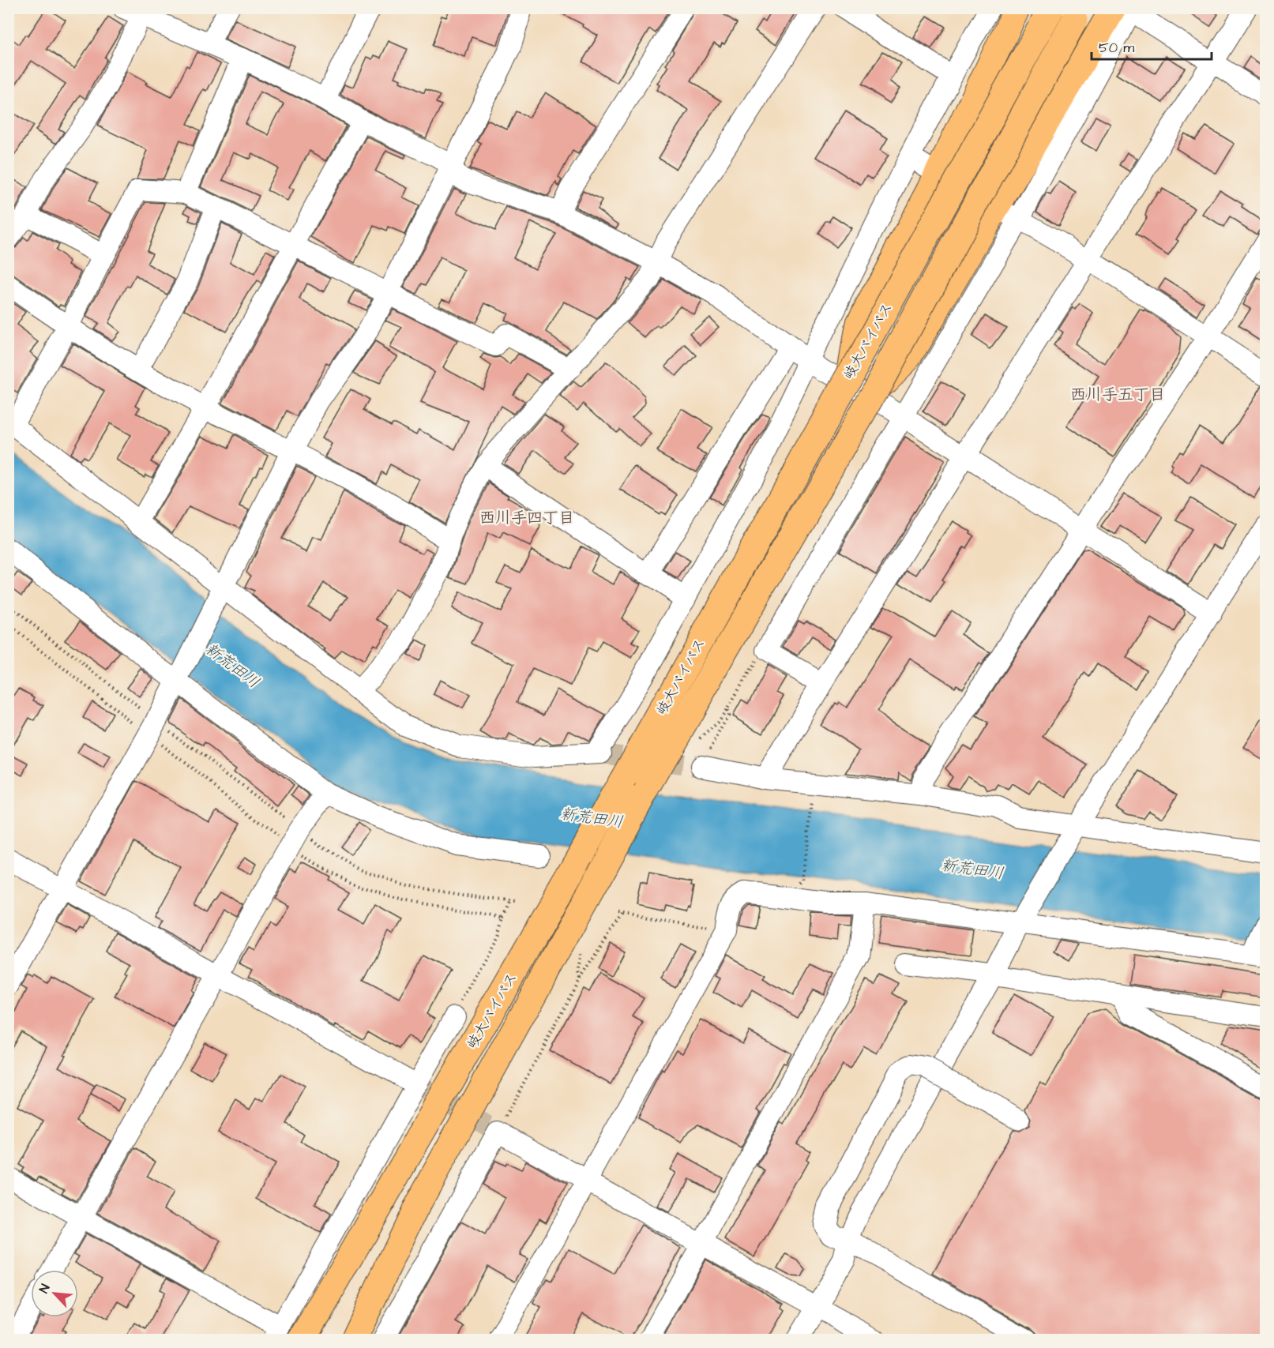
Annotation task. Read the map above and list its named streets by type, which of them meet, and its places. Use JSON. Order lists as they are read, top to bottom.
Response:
{
  "streets": {
    "highway": ["岐大バイパス"]
  },
  "districts": ["西川手五丁目", "西川手四丁目"],
  "water": ["新荒田川"],
  "scale_bar": "50 m",
  "north": "top left"
}
